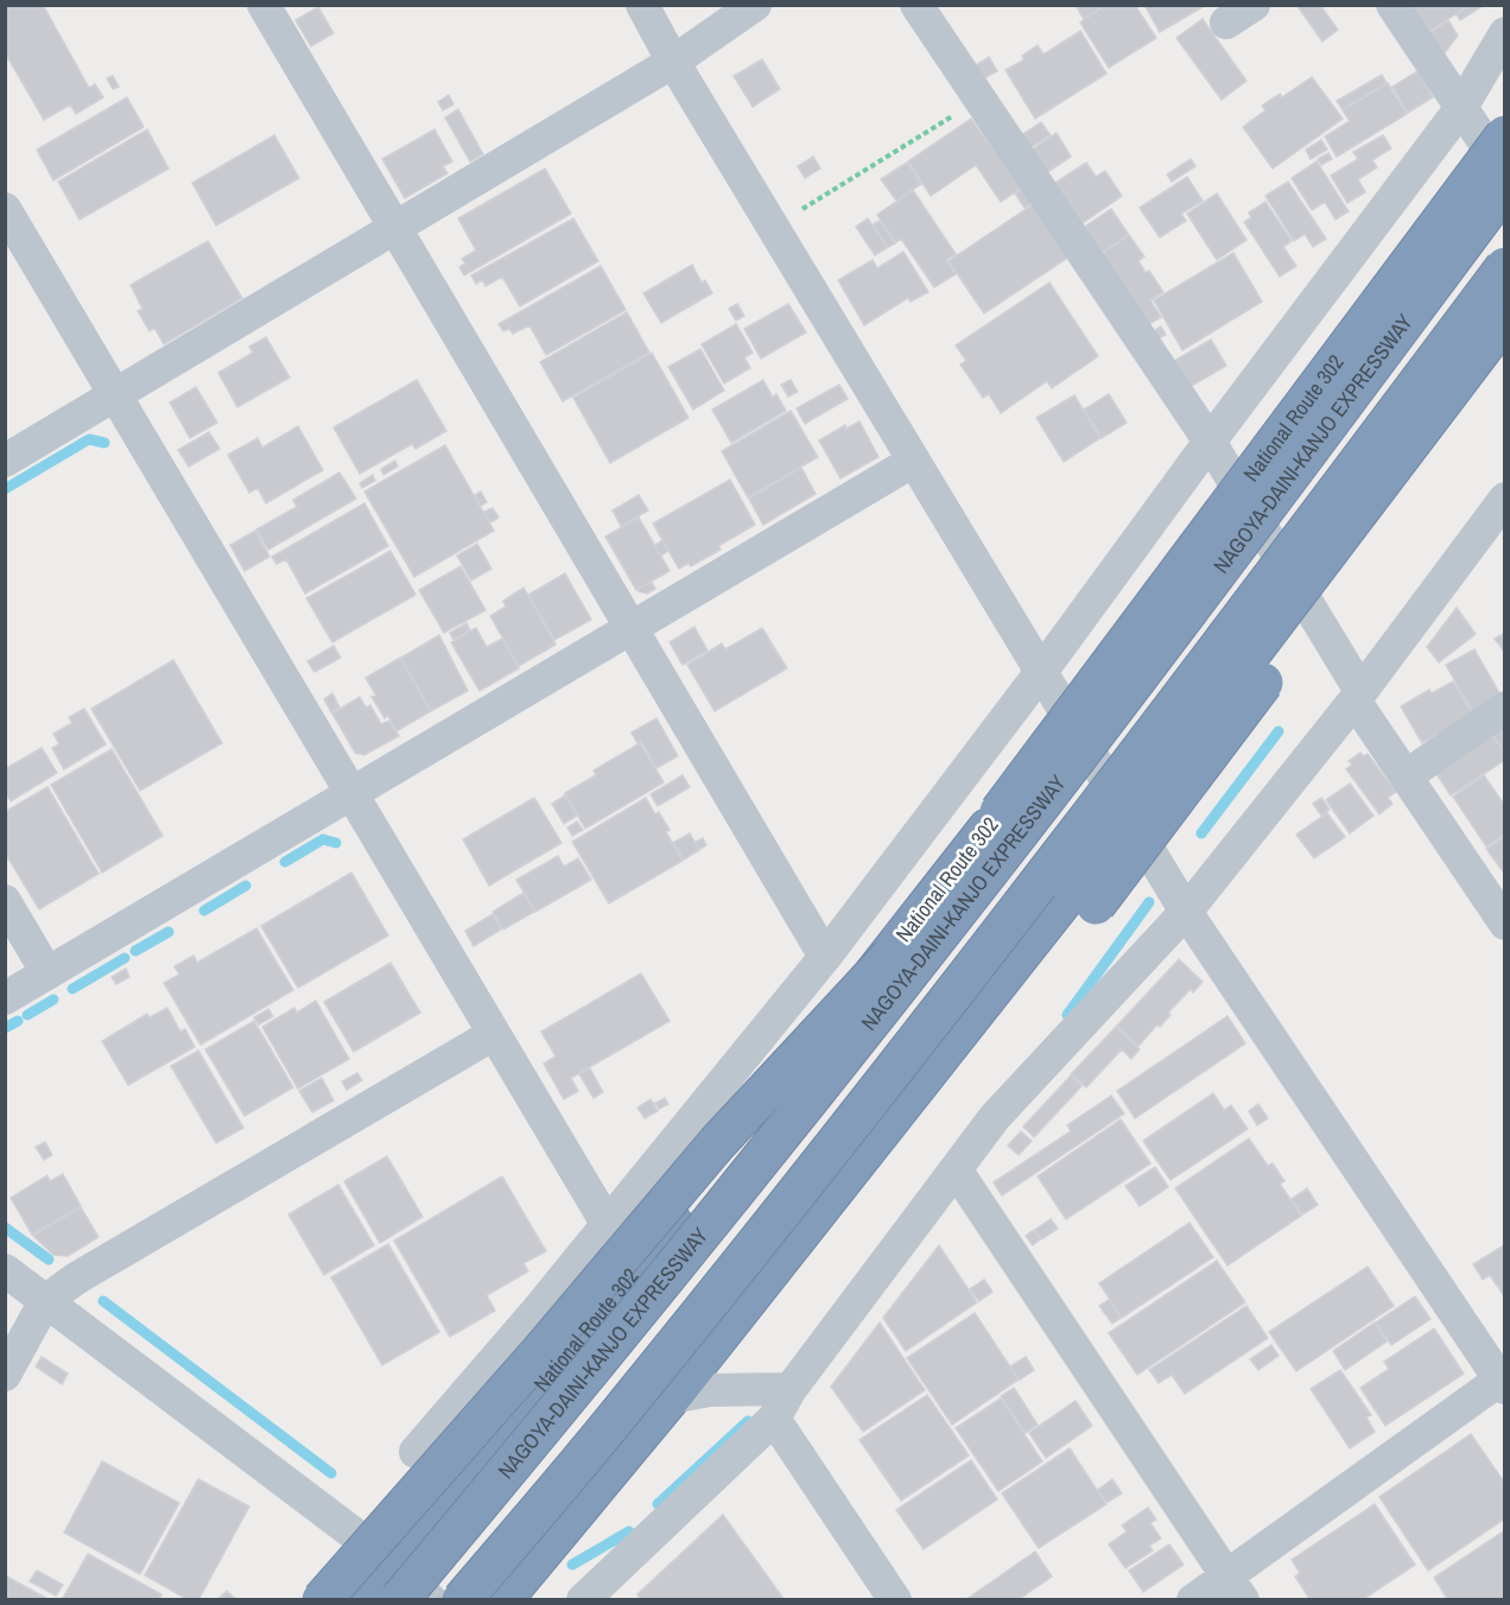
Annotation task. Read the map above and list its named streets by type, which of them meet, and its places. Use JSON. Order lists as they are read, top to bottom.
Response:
{
  "streets": {
    "highway": ["National Route 302", "NAGOYA-DAINI-KANJO EXPRESSWAY"]
  }
}
